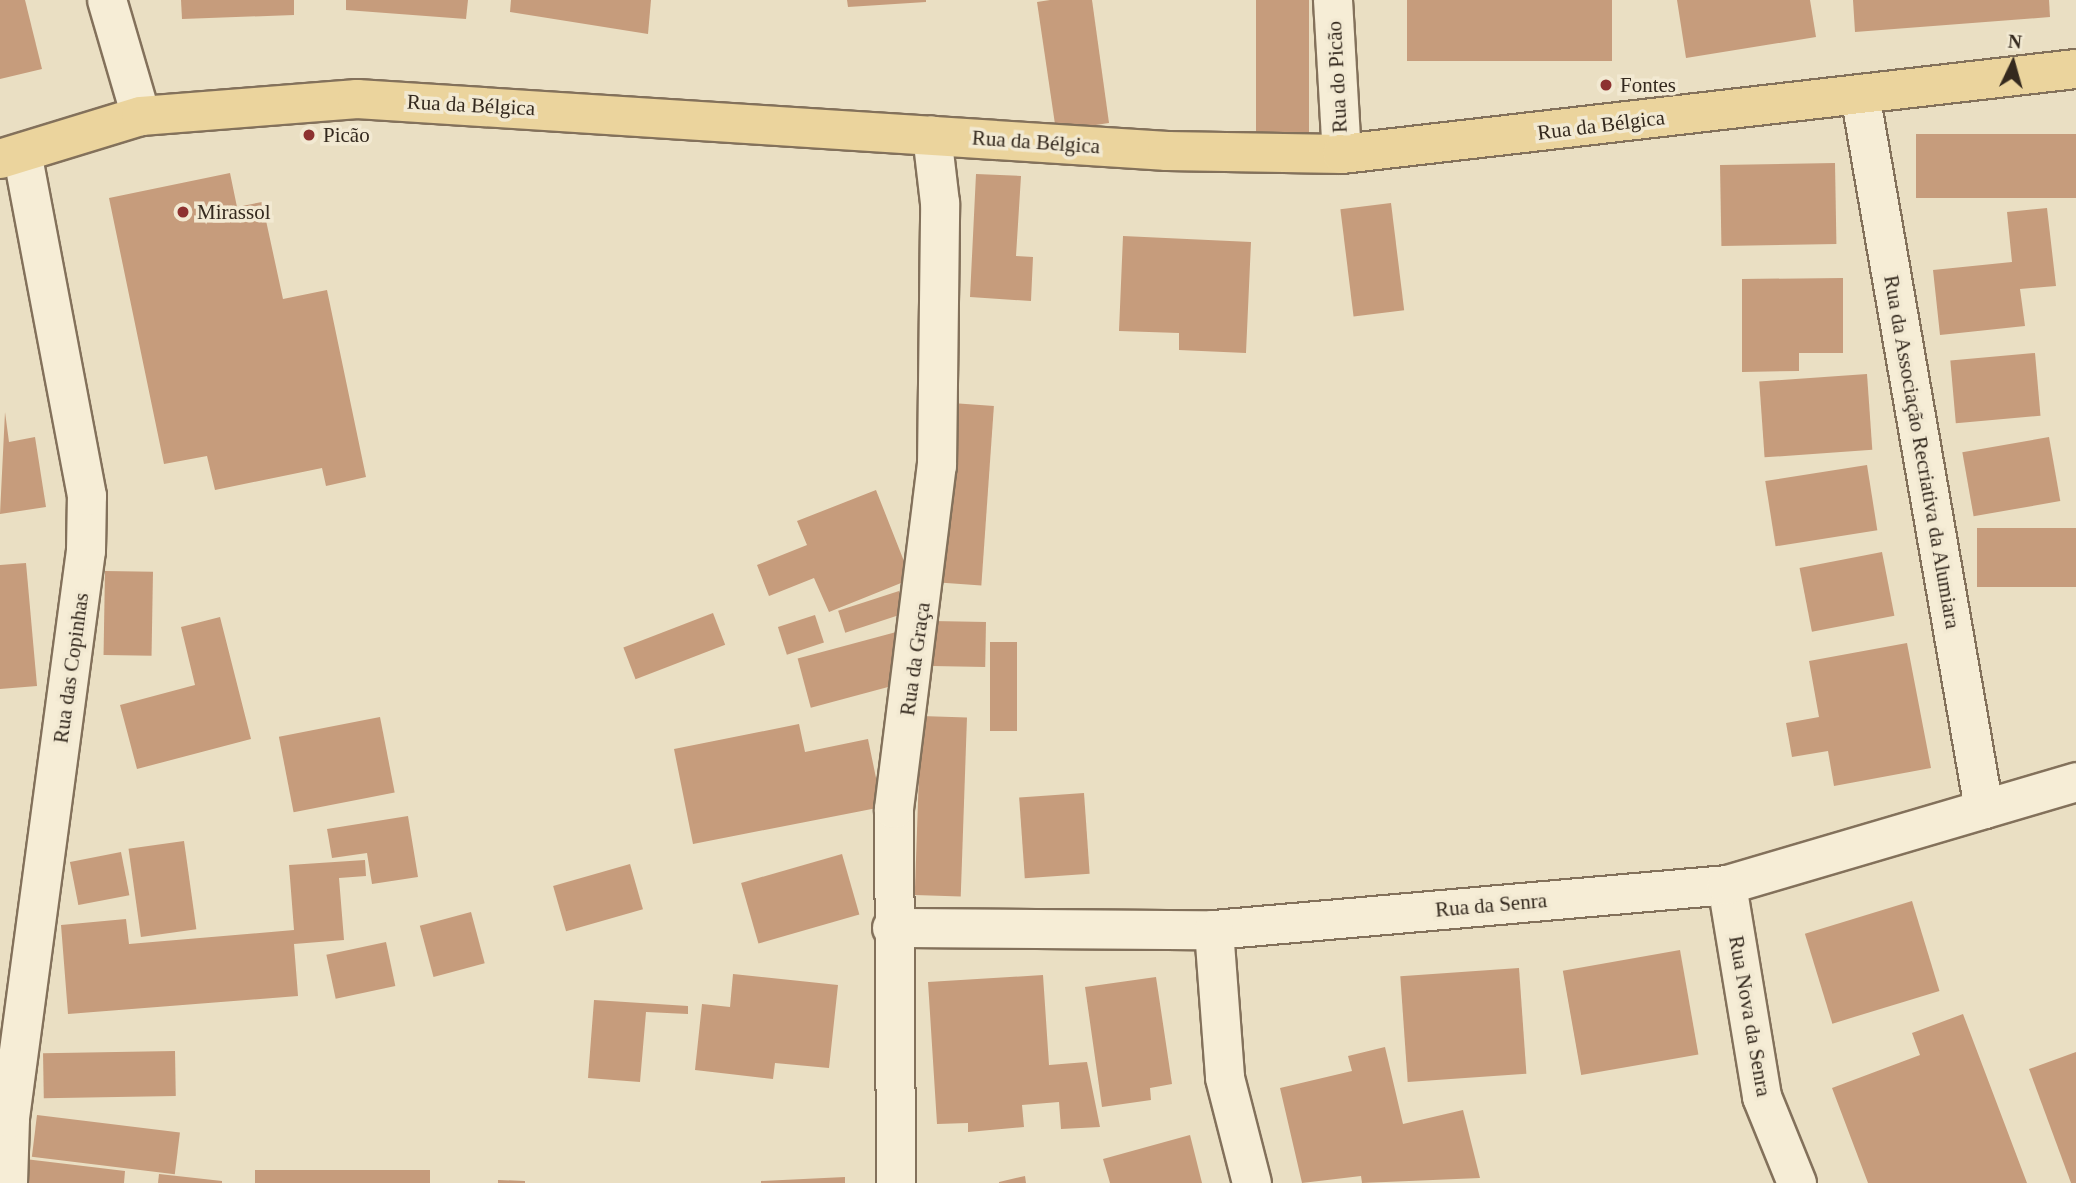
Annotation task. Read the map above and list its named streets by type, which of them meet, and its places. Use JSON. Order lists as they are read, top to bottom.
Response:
{
  "streets": {
    "main road": ["Rua da Bélgica"],
    "street": [
      "Rua do Picão",
      "Rua da Associação Recriativa da Alumiara",
      "Rua da Graça",
      "Rua das Copinhas",
      "Rua da Senra",
      "Rua Nova da Senra"
    ]
  },
  "crossings": [
    ["Rua do Picão", "Rua da Bélgica"],
    ["Rua da Bélgica", "Rua da Associação Recriativa da Alumiara"],
    ["Rua da Bélgica", "Rua da Graça"],
    ["Rua da Bélgica", "Rua das Copinhas"],
    ["Rua da Associação Recriativa da Alumiara", "Rua da Senra"],
    ["Rua da Graça", "Rua da Senra"],
    ["Rua da Senra", "Rua Nova da Senra"]
  ],
  "places": ["Fontes", "Picão", "Mirassol"],
  "north": "top"
}
